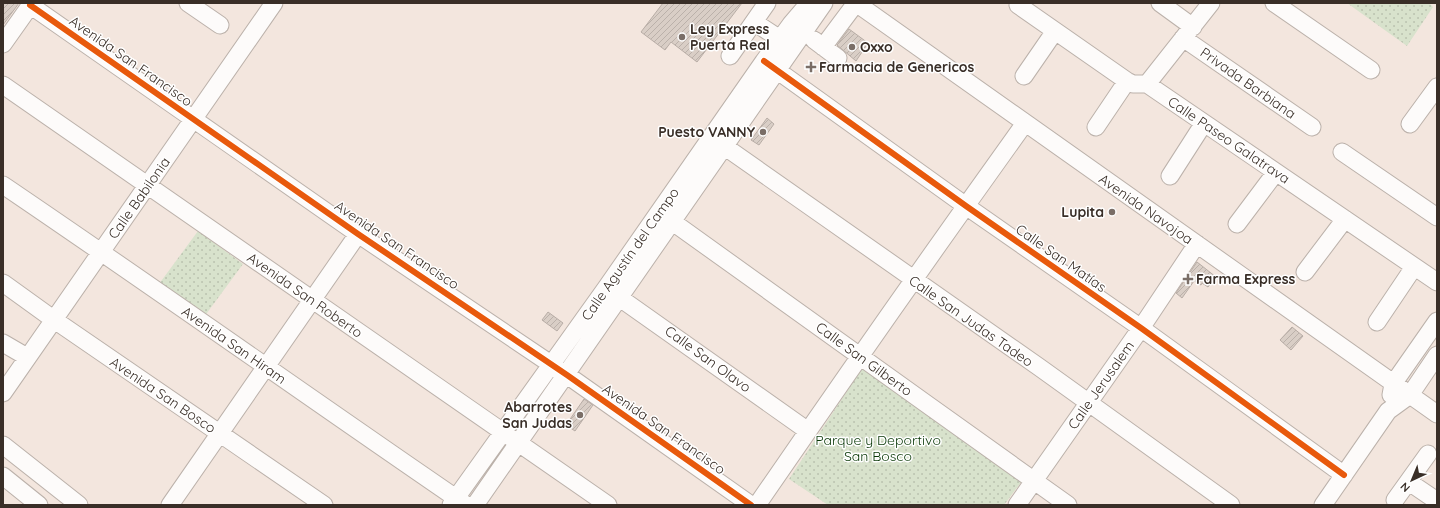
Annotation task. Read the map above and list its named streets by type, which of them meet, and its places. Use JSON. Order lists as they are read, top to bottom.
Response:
{
  "streets": {
    "street": [
      "Avenida San Francisco",
      "Privada Barbiana",
      "Calle Paseo Galatrava",
      "Calle Babilonia",
      "Avenida Navojoa",
      "Calle Agustín del Campo",
      "Calle San Matías",
      "Avenida San Roberto",
      "Calle San Judas Tadeo",
      "Avenida San Hiram",
      "Calle San Olavo",
      "Calle San Gilberto",
      "Calle Jerusalem",
      "Avenida San Bosco"
    ]
  },
  "crossings": [
    ["Avenida San Francisco", "Calle Babilonia"],
    ["Avenida San Francisco", "Calle Agustín del Campo"],
    ["Calle Babilonia", "Avenida San Roberto"],
    ["Calle Babilonia", "Avenida San Hiram"],
    ["Calle Babilonia", "Avenida San Bosco"],
    ["Avenida Navojoa", "Calle Jerusalem"],
    ["Calle Agustín del Campo", "Calle San Matías"],
    ["Calle Agustín del Campo", "Avenida San Roberto"],
    ["Calle Agustín del Campo", "Calle San Judas Tadeo"],
    ["Calle Agustín del Campo", "Avenida San Hiram"],
    ["Calle Agustín del Campo", "Calle San Olavo"],
    ["Calle Agustín del Campo", "Calle San Gilberto"],
    ["Calle San Matías", "Calle Jerusalem"],
    ["Calle San Judas Tadeo", "Calle Jerusalem"],
    ["Calle San Gilberto", "Calle Jerusalem"]
  ],
  "parks": ["Parque y Deportivo San Bosco"],
  "places": {
    "other": [
      "Ley Express Puerta Real",
      "Oxxo",
      "Puesto VANNY",
      "Lupita",
      "Abarrotes San Judas"
    ],
    "health": ["Farmacia de Genericos", "Farma Express"]
  },
  "north": "bottom left"
}
